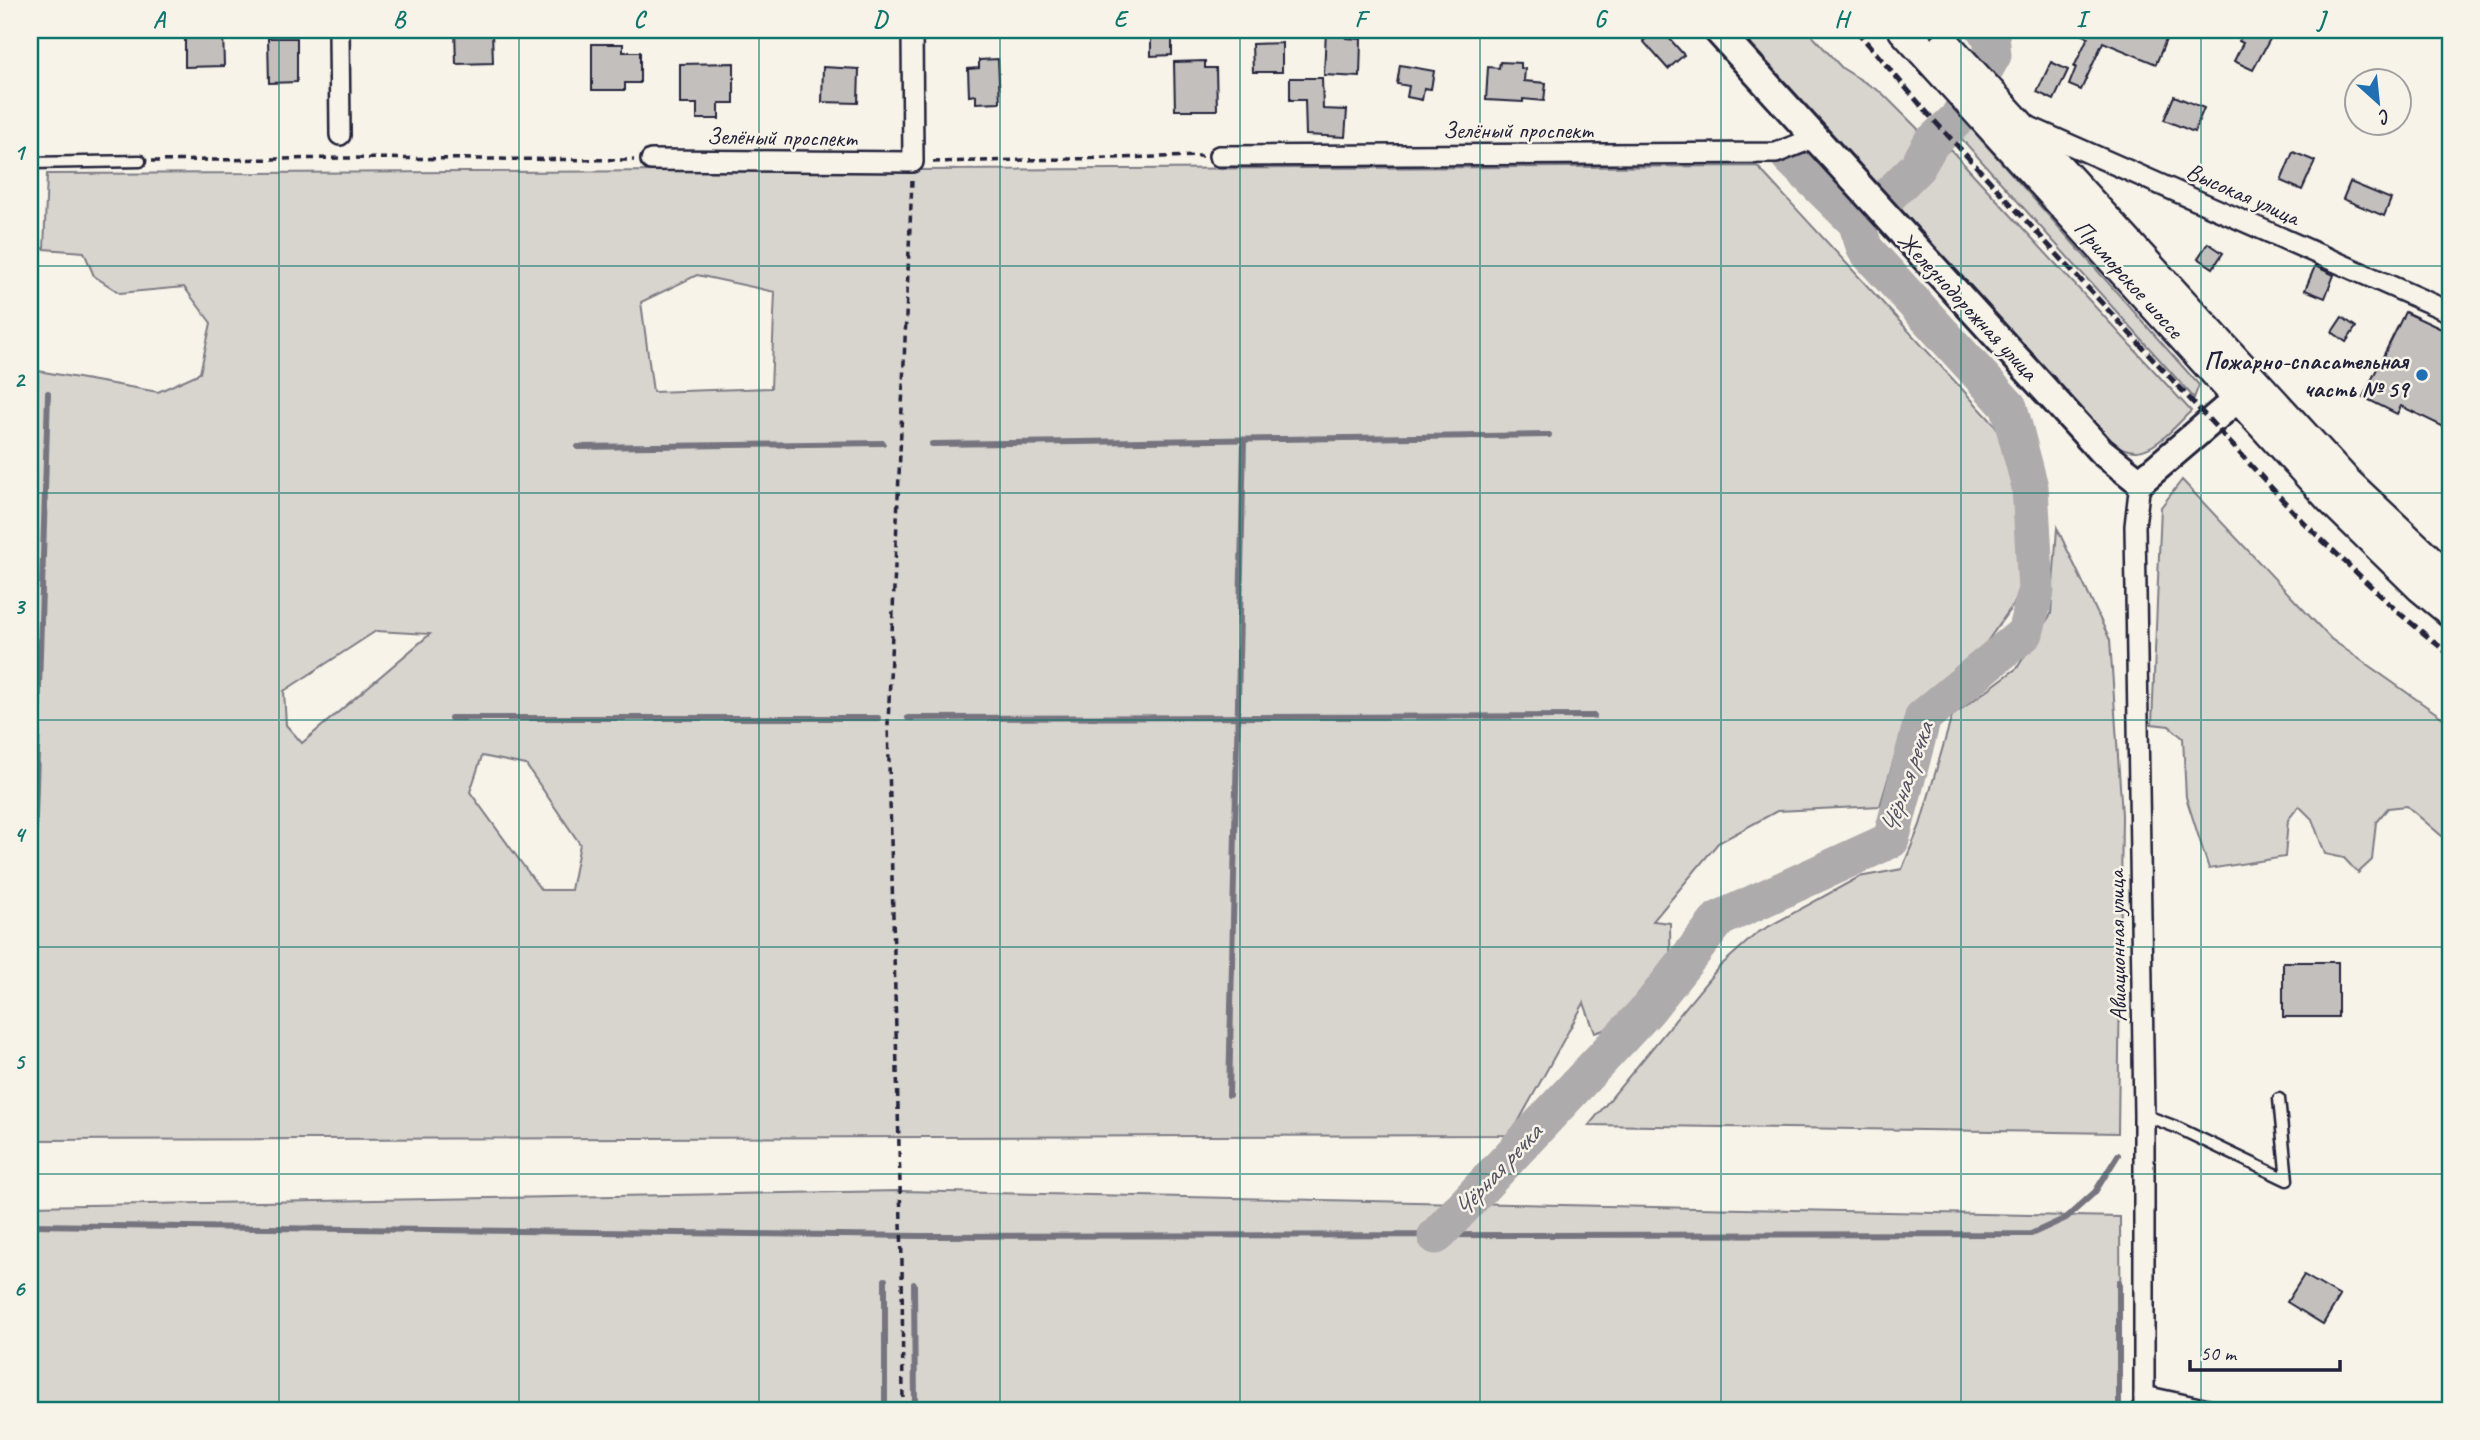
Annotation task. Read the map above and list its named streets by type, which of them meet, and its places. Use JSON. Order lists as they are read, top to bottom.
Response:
{
  "streets": {
    "main road": ["Приморское шоссе"],
    "street": [
      "Зелёный проспект",
      "Высокая улица",
      "Железнодорожная улица",
      "Авиационная улица"
    ]
  },
  "crossings": [
    ["Зелёный проспект", "Железнодорожная улица"],
    ["Высокая улица", "Приморское шоссе"],
    ["Железнодорожная улица", "Авиационная улица"]
  ],
  "water": ["Чёрная речка"],
  "places": ["Пожарно-спасательная часть № 59"],
  "scale_bar": "50 m",
  "north": "bottom right",
  "grid": {
    "columns": [
      "A",
      "B",
      "C",
      "D",
      "E",
      "F",
      "G",
      "H",
      "I",
      "J"
    ],
    "rows": [
      "1",
      "2",
      "3",
      "4",
      "5",
      "6"
    ]
  }
}
